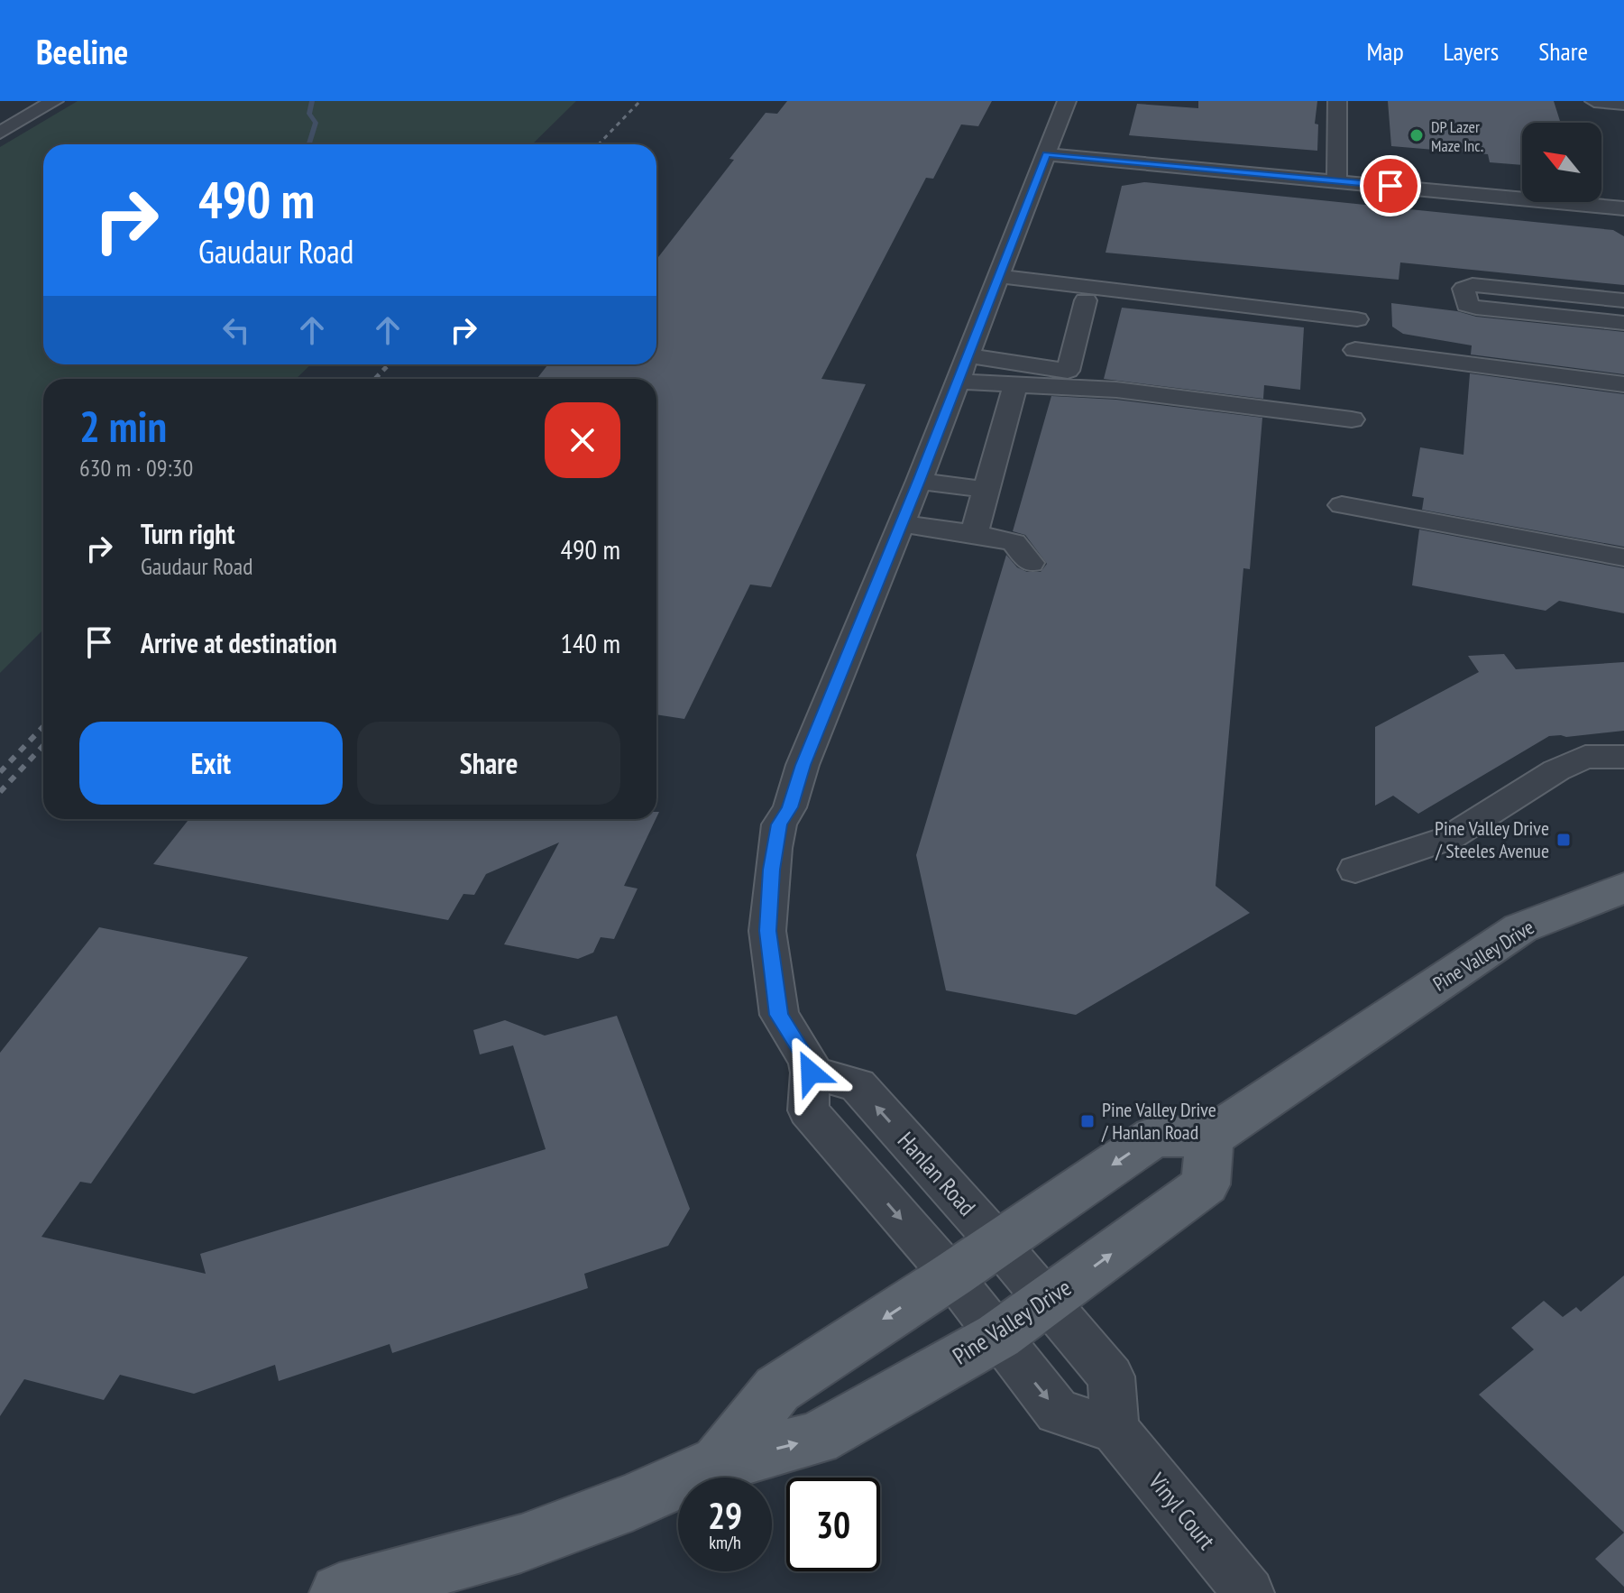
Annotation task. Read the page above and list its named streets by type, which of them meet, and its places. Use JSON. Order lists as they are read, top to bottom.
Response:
{
  "streets": {
    "main road": ["Pine Valley Drive"],
    "street": ["Hanlan Road", "Vinyl Court"]
  },
  "crossings": [
    ["Pine Valley Drive", "Hanlan Road"]
  ],
  "places": {
    "other": ["DP Lazer Maze Inc."],
    "transit": ["Pine Valley Drive / Steeles Avenue", "Pine Valley Drive / Hanlan Road"]
  },
  "north": "top left",
  "page": {
    "header": "Beeline",
    "nav": ["Map", "Layers", "Share"],
    "turn": ["490 m", "Gaudaur Road"],
    "heading": ["2 min", "630 m · 09:30"],
    "list": [
      {
        "name": "Turn right",
        "note": "Gaudaur Road",
        "value": "490 m"
      },
      {
        "name": "Arrive at destination",
        "value": "140 m"
      }
    ],
    "buttons": ["Exit", "Share"],
    "speed": "29 km/h",
    "limit": "30"
  }
}
